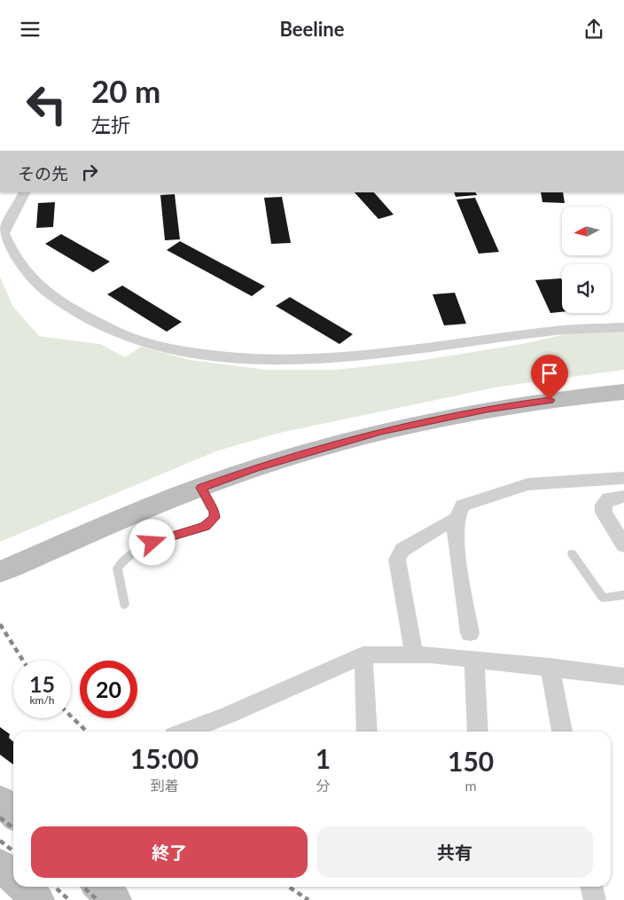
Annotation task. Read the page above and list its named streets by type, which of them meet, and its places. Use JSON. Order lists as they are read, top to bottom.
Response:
{
  "north": "left",
  "page": {
    "header": "Beeline",
    "turn": ["20 m", "左折"],
    "then": "その先",
    "speed": "15 km/h",
    "limit": "20",
    "eta": [
      "15:00",
      "到着",
      "1",
      "分",
      "150",
      "m"
    ],
    "buttons": ["終了", "共有"]
  }
}
